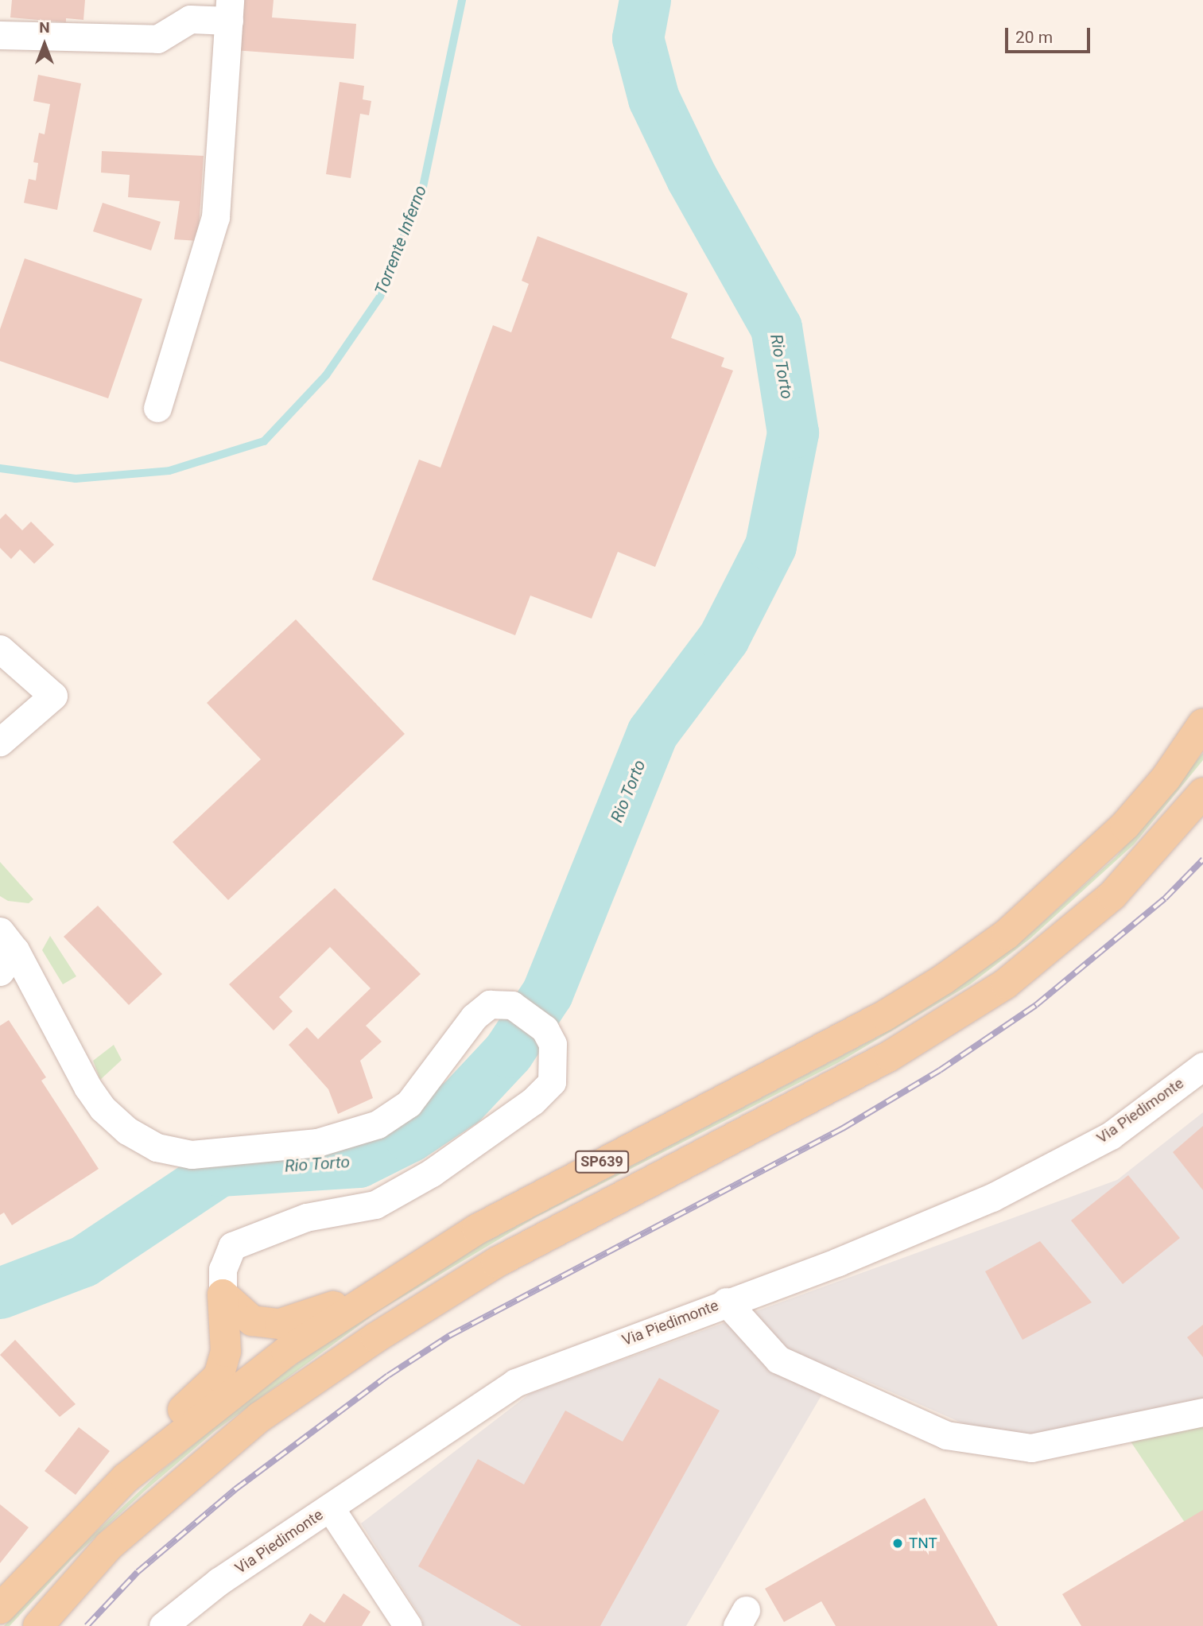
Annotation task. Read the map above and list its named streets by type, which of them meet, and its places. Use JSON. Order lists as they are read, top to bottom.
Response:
{
  "streets": {
    "main road": ["SP639"],
    "street": ["Via Piedimonte"]
  },
  "water": ["Torrente Inferno", "Rio Torto"],
  "places": ["TNT"],
  "scale_bar": "20 m",
  "north": "top"
}
